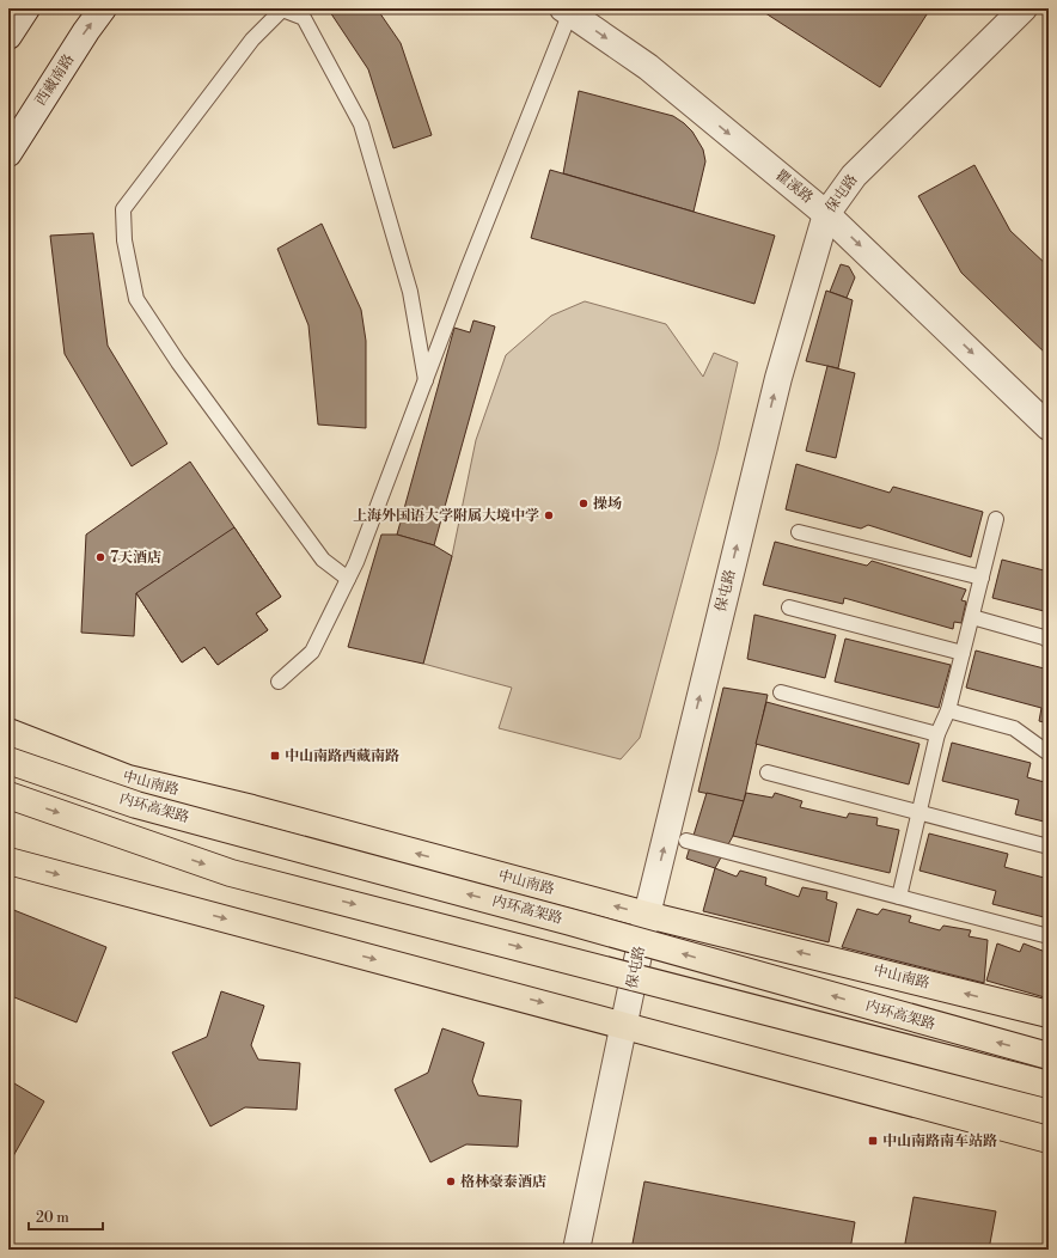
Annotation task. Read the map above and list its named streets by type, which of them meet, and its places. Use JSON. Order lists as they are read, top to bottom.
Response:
{
  "streets": {
    "main road": ["中山南路", "内环高架路"],
    "street": ["西藏南路", "瞿溪路", "保屯路"]
  },
  "crossings": [
    ["瞿溪路", "保屯路"],
    ["保屯路", "中山南路"]
  ],
  "one_way": ["西藏南路", "瞿溪路", "保屯路"],
  "places": {
    "other": [
      "操场",
      "上海外国语大学附属大境中学",
      "7天酒店",
      "格林豪泰酒店"
    ],
    "transit": ["中山南路西藏南路", "中山南路南车站路"]
  },
  "scale_bar": "20 m"
}
